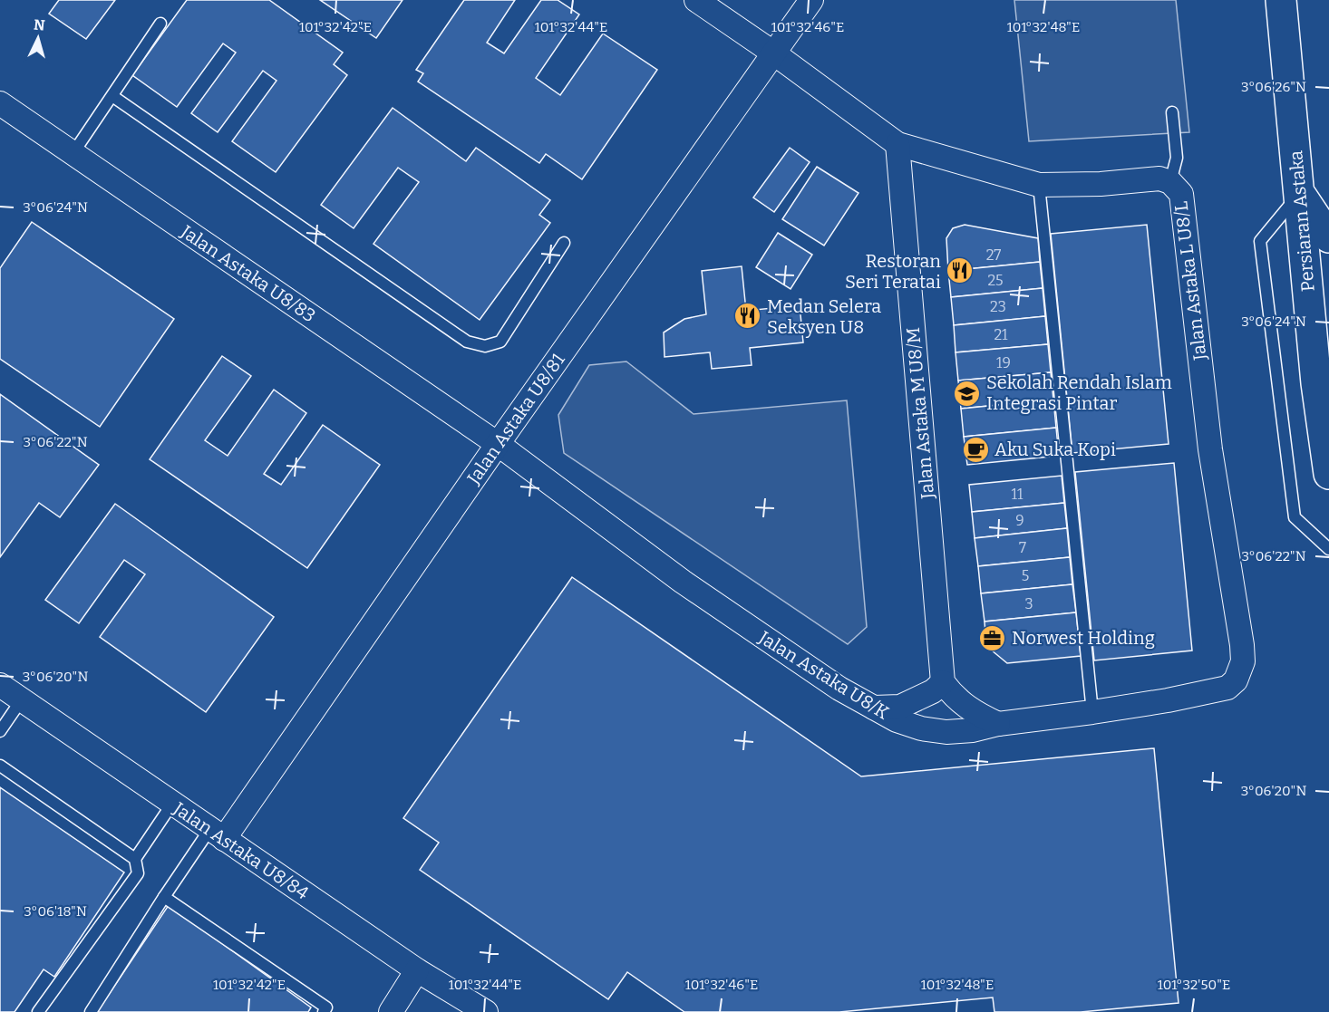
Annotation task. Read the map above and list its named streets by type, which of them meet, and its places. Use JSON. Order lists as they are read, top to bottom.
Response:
{
  "streets": {
    "main road": ["Persiaran Astaka"],
    "street": [
      "Jalan Astaka U8/83",
      "Jalan Astaka L U8/L",
      "Jalan Astaka M U8/M",
      "Jalan Astaka U8/81",
      "Jalan Astaka U8/K",
      "Jalan Astaka U8/84"
    ]
  },
  "crossings": [
    ["Jalan Astaka U8/83", "Jalan Astaka U8/81"],
    ["Jalan Astaka U8/83", "Jalan Astaka U8/K"],
    ["Jalan Astaka L U8/L", "Jalan Astaka M U8/M"],
    ["Jalan Astaka L U8/L", "Jalan Astaka U8/81"],
    ["Jalan Astaka L U8/L", "Jalan Astaka U8/K"],
    ["Jalan Astaka U8/81", "Jalan Astaka U8/K"],
    ["Jalan Astaka U8/81", "Jalan Astaka U8/84"]
  ],
  "places": {
    "restaurant": ["Restoran Seri Teratai", "Medan Selera Seksyen U8"],
    "school or university": ["Sekolah Rendah Islam Integrasi Pintar"],
    "cafe": ["Aku Suka Kopi"],
    "office": ["Norwest Holding"]
  },
  "house_numbers": [
    "27",
    "25",
    "23",
    "21",
    "19",
    "11",
    "9",
    "7",
    "5",
    "3"
  ],
  "north": "top",
  "coordinates": [
    "101°32'42\"E",
    "101°32'44\"E",
    "101°32'46\"E",
    "101°32'48\"E",
    "3°06'26\"N",
    "3°06'24\"N",
    "3°06'22\"N",
    "3°06'20\"N",
    "3°06'18\"N",
    "101°32'50\"E"
  ]
}
